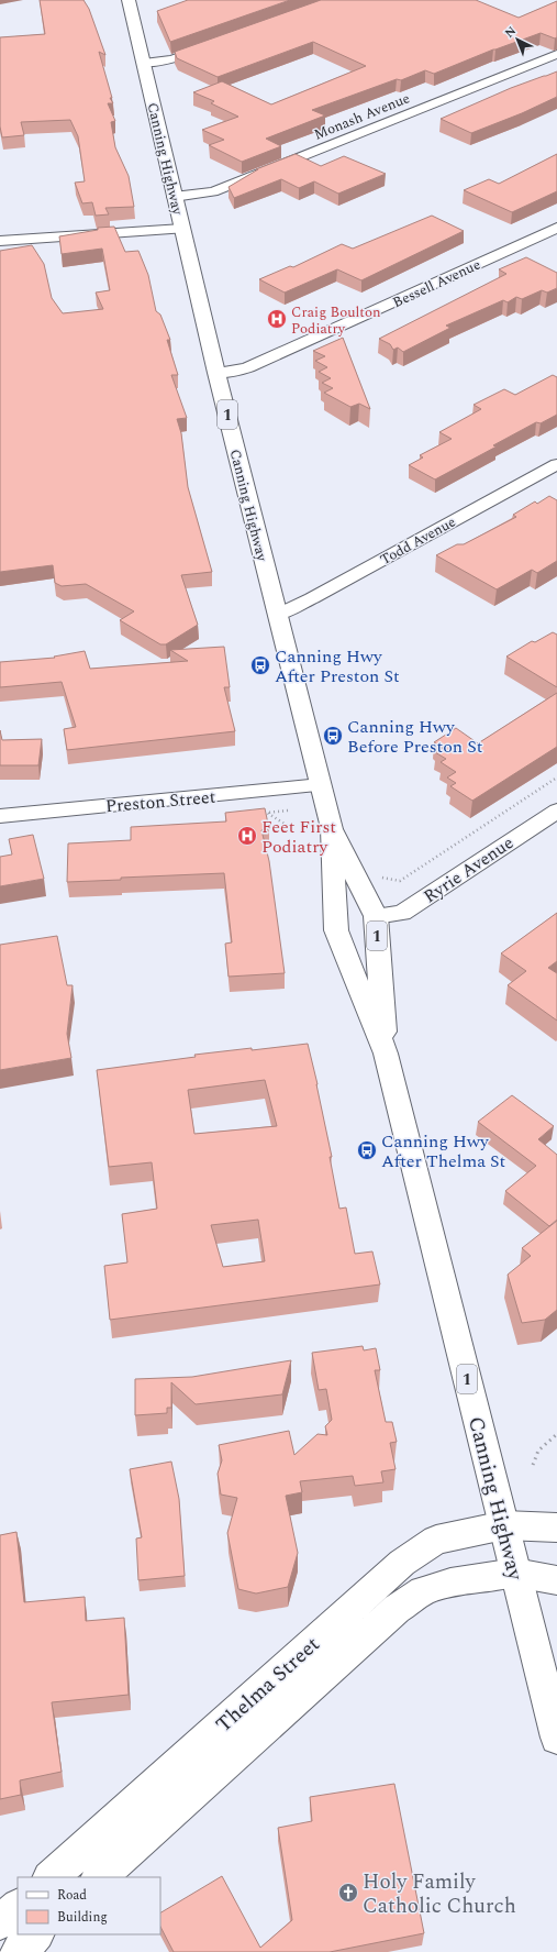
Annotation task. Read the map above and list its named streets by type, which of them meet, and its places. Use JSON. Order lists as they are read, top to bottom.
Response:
{
  "streets": {
    "main road": ["Canning Highway", "1", "Thelma Street"],
    "street": [
      "Monash Avenue",
      "Bessell Avenue",
      "Todd Avenue",
      "Preston Street",
      "Ryrie Avenue"
    ]
  },
  "crossings": [
    ["Monash Avenue", "Canning Highway"],
    ["Canning Highway", "Bessell Avenue"],
    ["Canning Highway", "Todd Avenue"],
    ["Canning Highway", "Preston Street"],
    ["Canning Highway", "Ryrie Avenue"],
    ["Canning Highway", "Thelma Street"]
  ],
  "places": {
    "hospital": ["Craig Boulton Podiatry", "Feet First Podiatry"],
    "bus stop": ["Canning Hwy After Preston St", "Canning Hwy Before Preston St", "Canning Hwy After Thelma St"],
    "church": ["Holy Family Catholic Church"]
  },
  "legend": ["Road", "Building"],
  "north": "top left"
}
